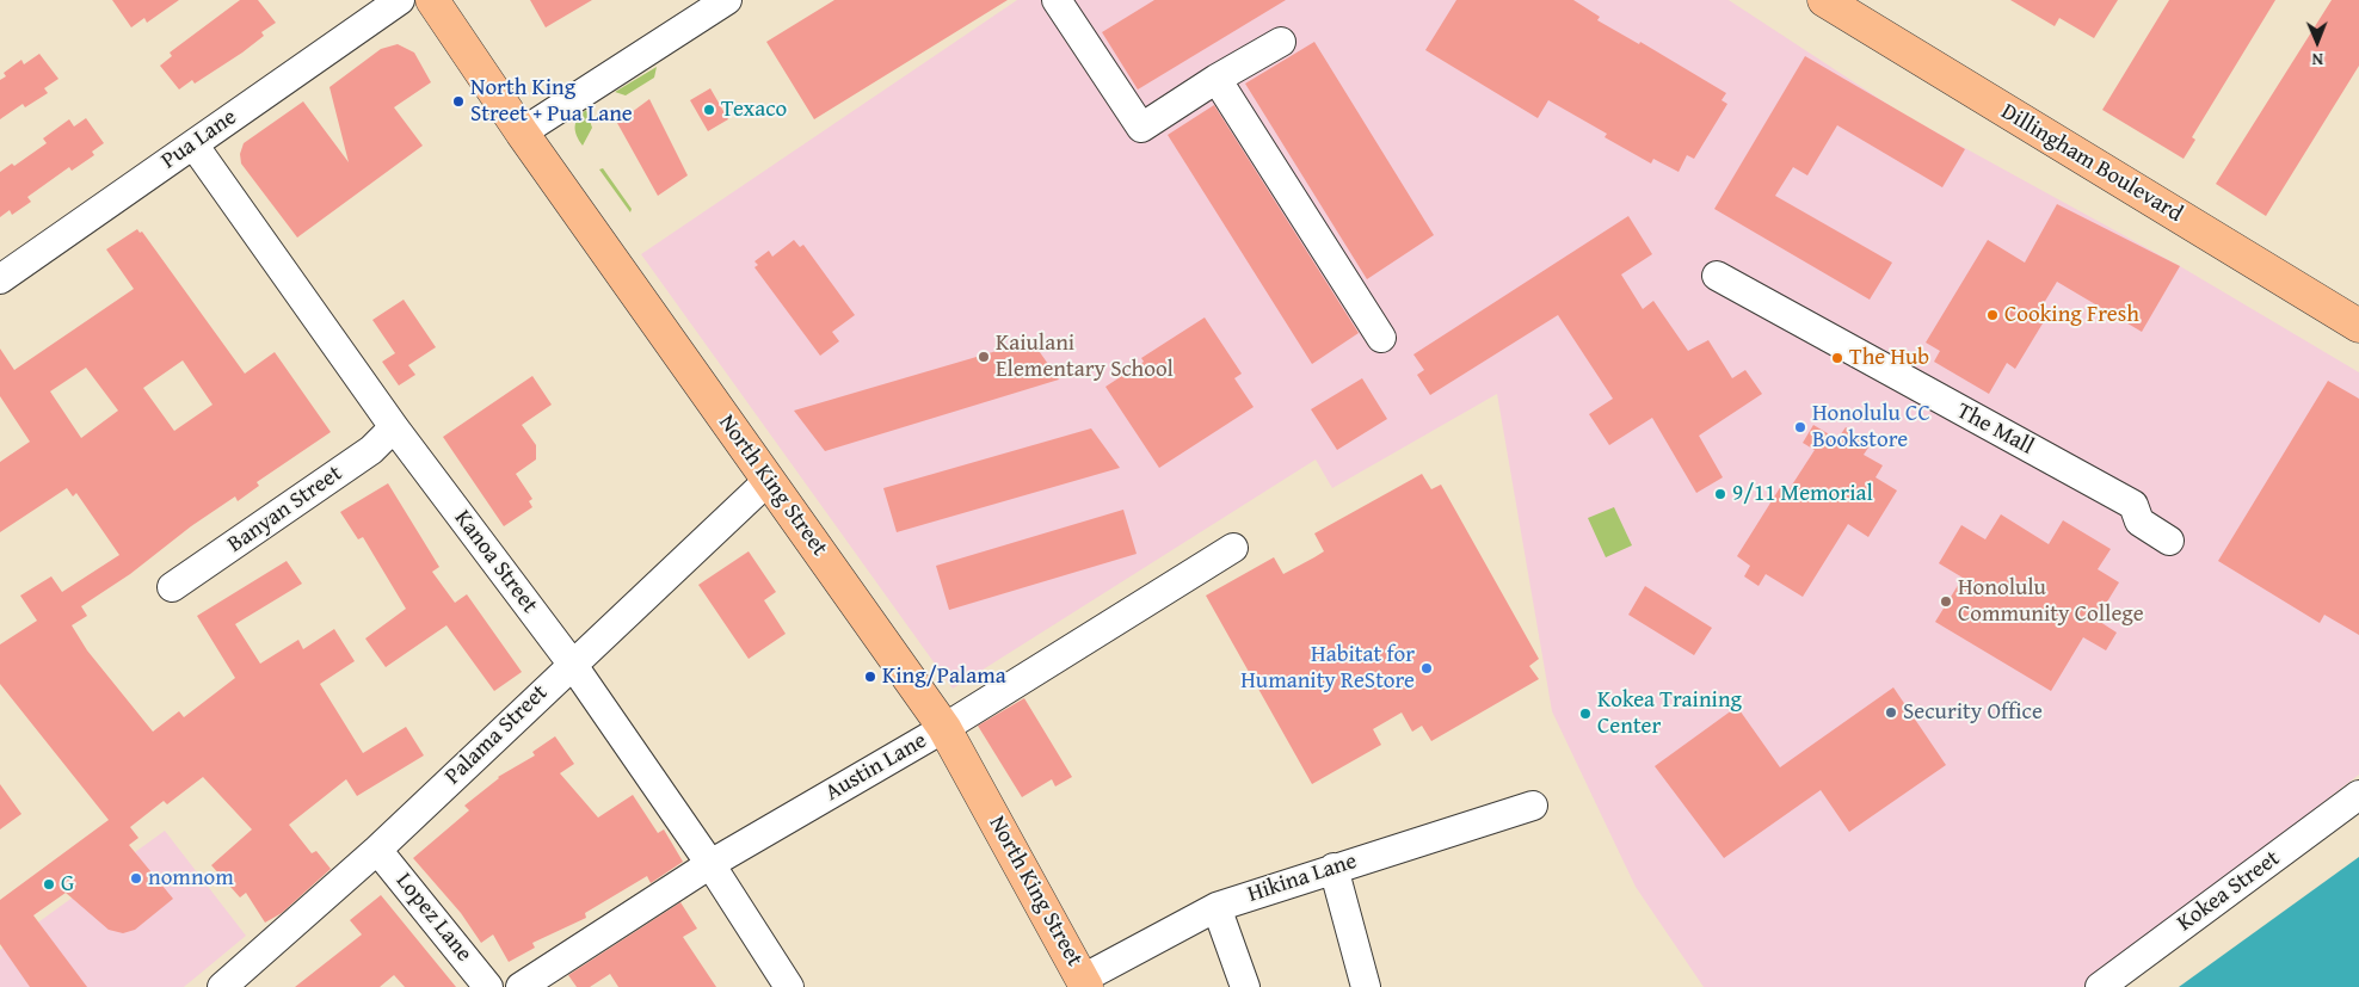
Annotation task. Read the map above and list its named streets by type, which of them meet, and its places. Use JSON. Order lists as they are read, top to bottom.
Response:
{
  "streets": {
    "main road": ["Dillingham Boulevard", "North King Street"],
    "street": [
      "Pua Lane",
      "The Mall",
      "Banyan Street",
      "Kanoa Street",
      "Palama Street",
      "Austin Lane",
      "Hikina Lane",
      "Kokea Street",
      "Lopez Lane"
    ]
  },
  "crossings": [
    ["Pua Lane", "Kanoa Street"],
    ["North King Street", "Palama Street"],
    ["North King Street", "Austin Lane"],
    ["North King Street", "Hikina Lane"],
    ["Banyan Street", "Kanoa Street"],
    ["Kanoa Street", "Palama Street"],
    ["Kanoa Street", "Austin Lane"],
    ["Palama Street", "Lopez Lane"]
  ],
  "places": [
    "North King Street + Pua Lane",
    "Texaco",
    "Cooking Fresh",
    "Kaiulani Elementary School",
    "The Hub",
    "Honolulu CC Bookstore",
    "9/11 Memorial",
    "Honolulu Community College",
    "Habitat for Humanity ReStore",
    "King/Palama",
    "Security Office",
    "Kokea Training Center",
    "nomnom",
    "G"
  ],
  "north": "bottom"
}
